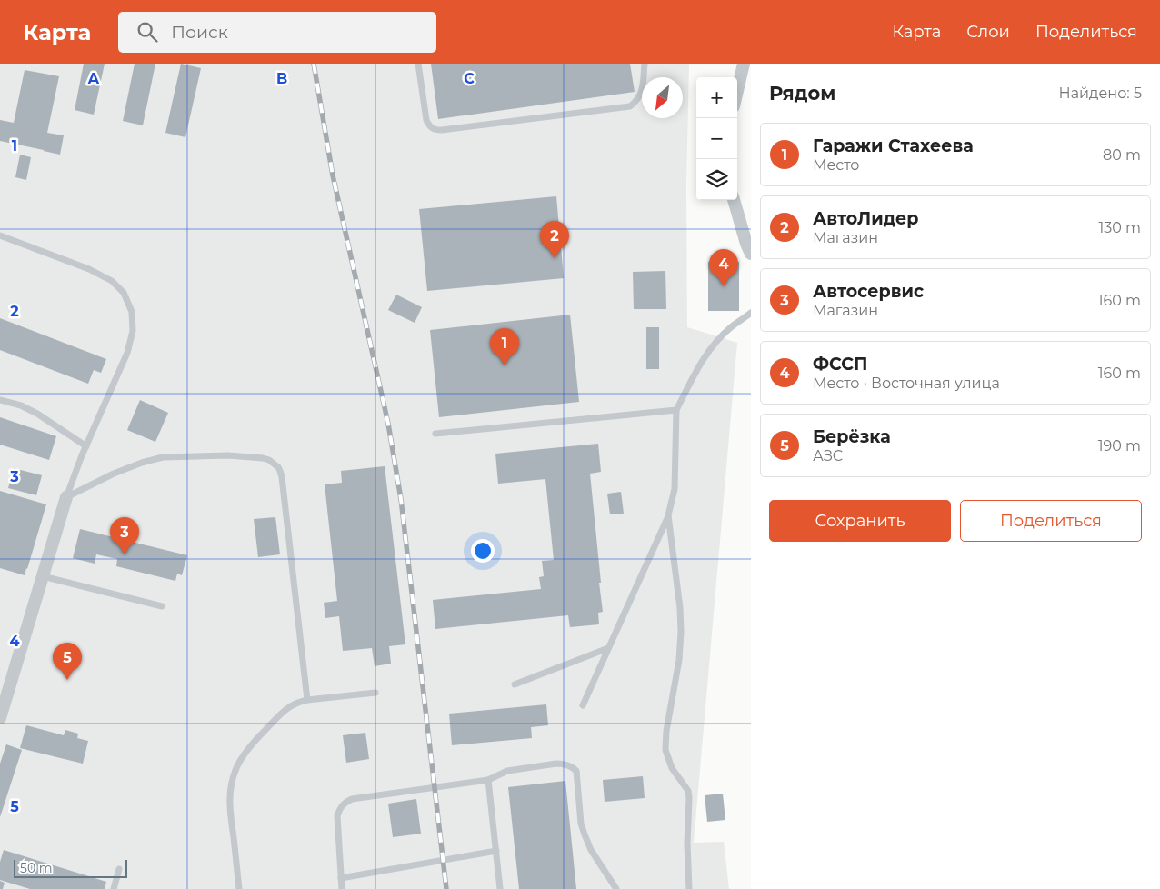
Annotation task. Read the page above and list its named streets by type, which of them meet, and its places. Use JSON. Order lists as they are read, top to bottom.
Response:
{
  "scale_bar": "50 m",
  "north": "bottom left",
  "page": {
    "header": "Карта",
    "search": "Поиск",
    "nav": ["Карта", "Слои", "Поделиться"],
    "heading": ["Рядом", "Найдено: 5"],
    "map_buttons": ["+", "−"],
    "list": [
      {
        "mark": "1",
        "name": "Гаражи Стахеева",
        "note": "Место",
        "value": "80 m"
      },
      {
        "mark": "2",
        "name": "АвтоЛидер",
        "note": "Магазин",
        "value": "130 m"
      },
      {
        "mark": "3",
        "name": "Автосервис",
        "note": "Магазин",
        "value": "160 m"
      },
      {
        "mark": "4",
        "name": "ФССП",
        "note": "Место · Восточная улица",
        "value": "160 m"
      },
      {
        "mark": "5",
        "name": "Берёзка",
        "note": "АЗС",
        "value": "190 m"
      }
    ],
    "pins": [
      "2",
      "4",
      "1",
      "3",
      "5"
    ],
    "buttons": ["Сохранить", "Поделиться"],
    "scale": "50 m"
  },
  "grid": {
    "columns": ["A", "B", "C"],
    "rows": [
      "1",
      "2",
      "3",
      "4",
      "5"
    ]
  }
}
